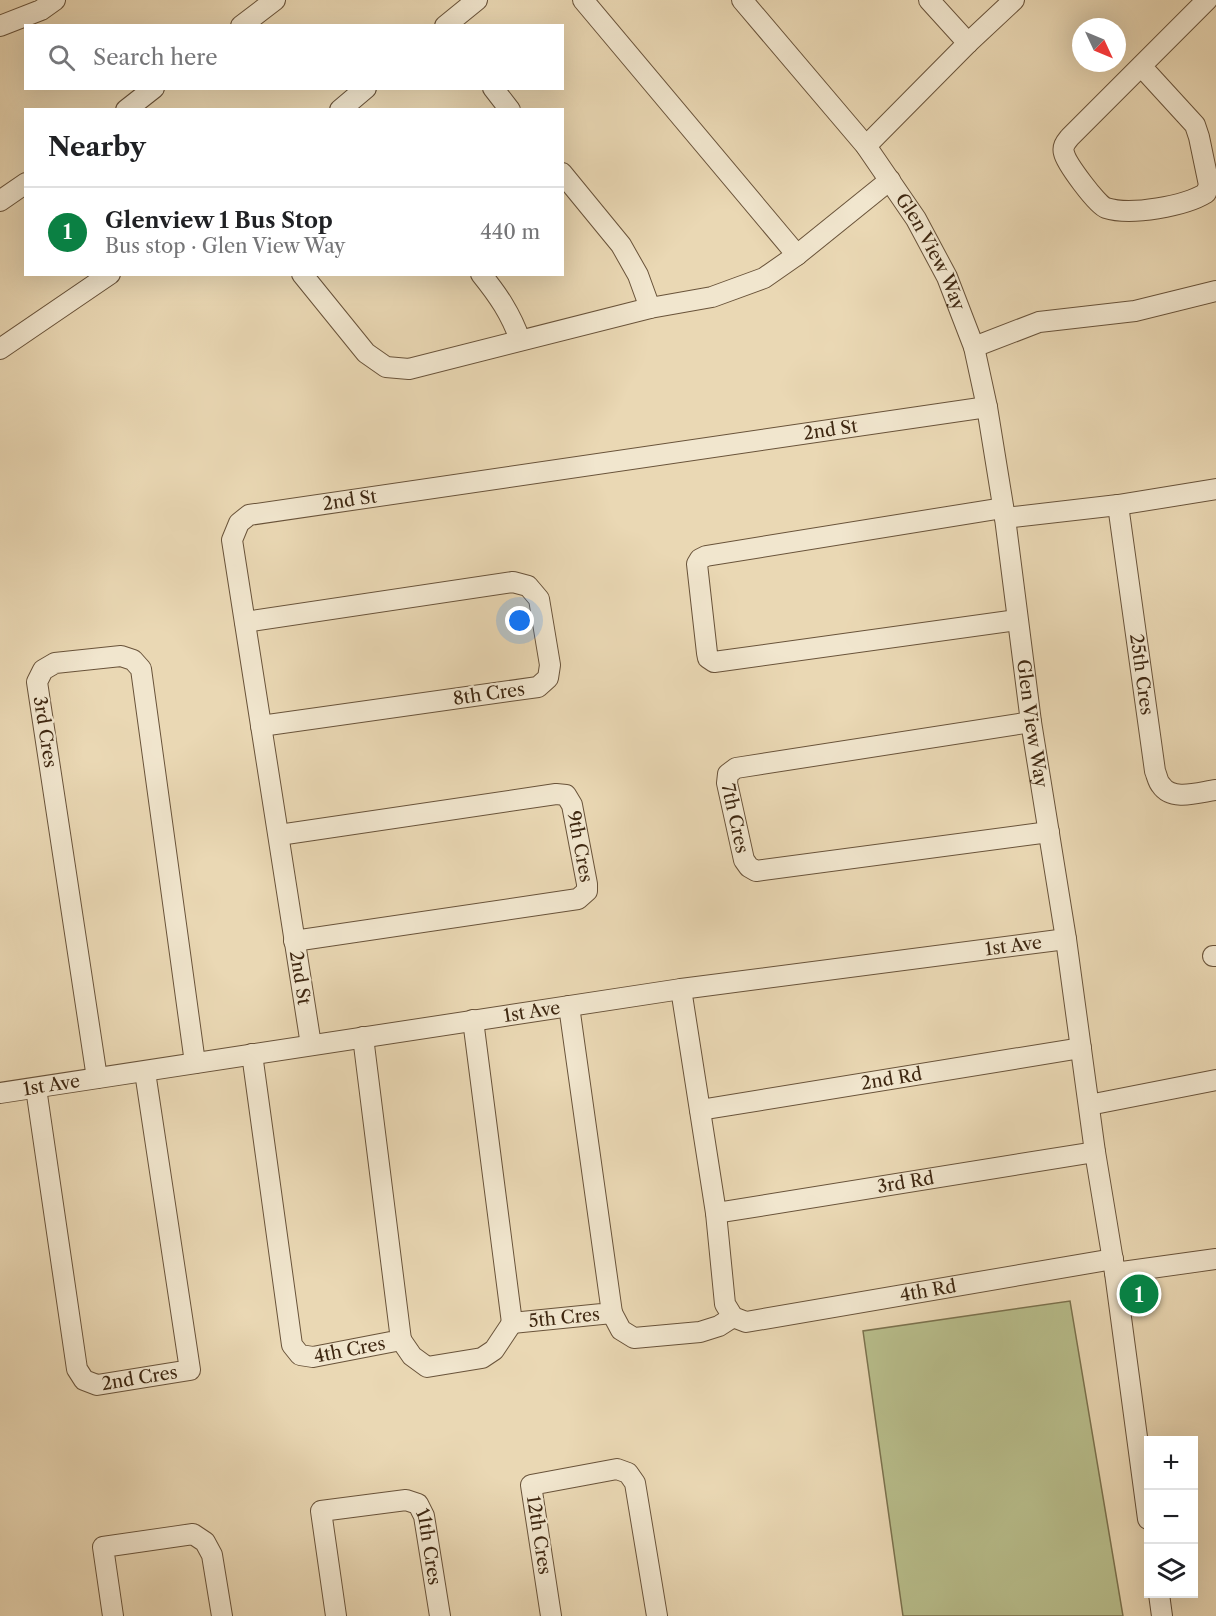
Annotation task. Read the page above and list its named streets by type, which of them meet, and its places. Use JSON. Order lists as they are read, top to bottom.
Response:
{
  "streets": {
    "street": [
      "Glen View Way",
      "2nd St",
      "25th Cres",
      "8th Cres",
      "3rd Cres",
      "7th Cres",
      "9th Cres",
      "1st Ave",
      "2nd Rd",
      "3rd Rd",
      "4th Rd",
      "5th Cres",
      "4th Cres",
      "2nd Cres",
      "12th Cres",
      "11th Cres"
    ]
  },
  "crossings": [
    ["Glen View Way", "2nd St"],
    ["Glen View Way", "7th Cres"],
    ["Glen View Way", "1st Ave"],
    ["Glen View Way", "2nd Rd"],
    ["Glen View Way", "3rd Rd"],
    ["Glen View Way", "4th Rd"],
    ["2nd St", "8th Cres"],
    ["2nd St", "9th Cres"],
    ["2nd St", "1st Ave"],
    ["3rd Cres", "1st Ave"],
    ["1st Ave", "5th Cres"],
    ["1st Ave", "4th Cres"],
    ["1st Ave", "2nd Cres"],
    ["4th Rd", "5th Cres"]
  ],
  "north": "bottom right",
  "page": {
    "search": "Search here",
    "heading": "Nearby",
    "list": [
      {
        "mark": "1",
        "name": "Glenview 1 Bus Stop",
        "note": "Bus stop · Glen View Way",
        "value": "440 m"
      }
    ],
    "pins": "1",
    "map_buttons": ["+", "−"]
  }
}
